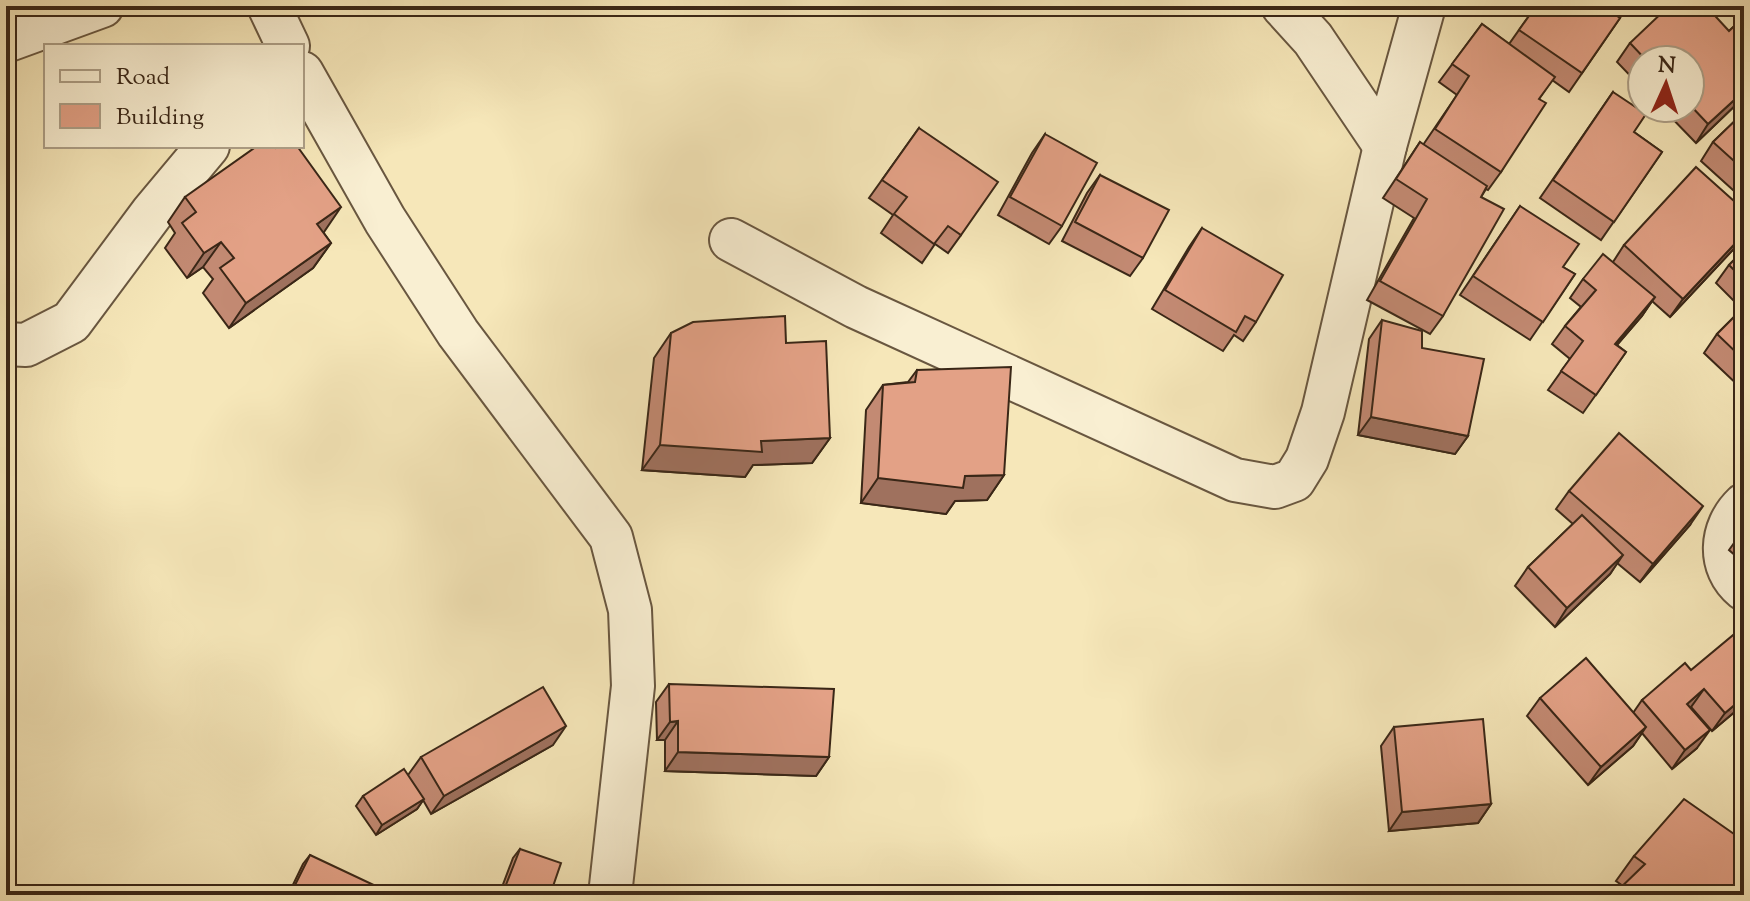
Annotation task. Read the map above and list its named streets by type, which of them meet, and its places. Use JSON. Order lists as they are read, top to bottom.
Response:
{
  "legend": ["Road", "Building"],
  "north": "top"
}
